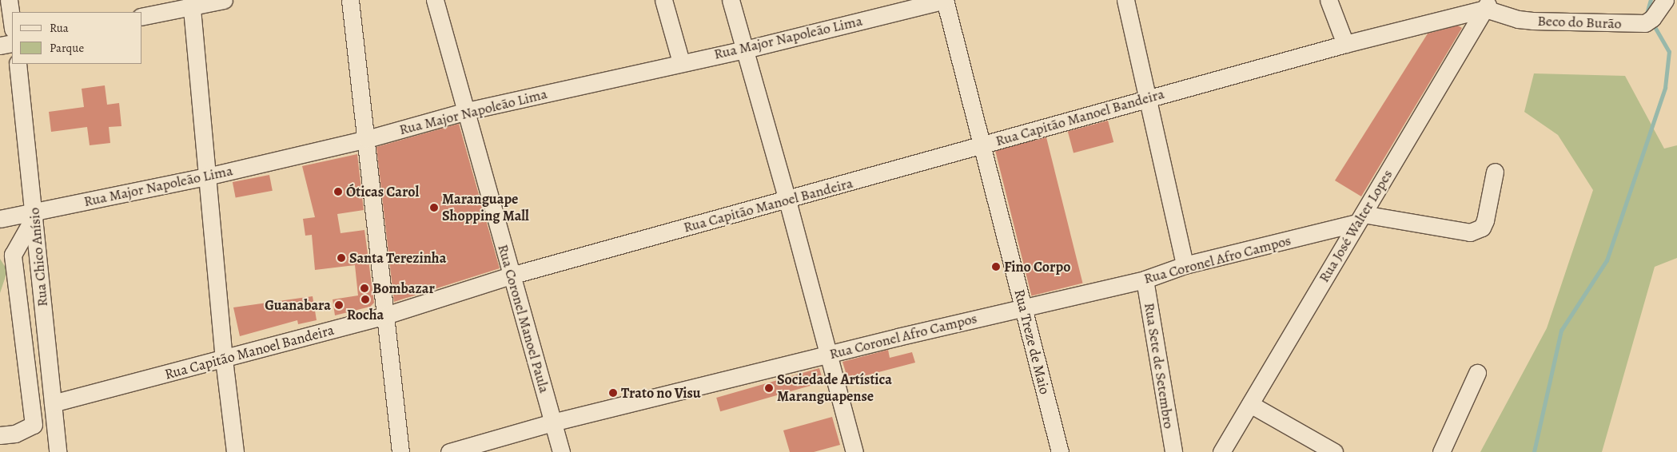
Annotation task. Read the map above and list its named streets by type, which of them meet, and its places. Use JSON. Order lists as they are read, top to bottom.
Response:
{
  "streets": {
    "street": [
      "Beco do Burão",
      "Rua Major Napoleão Lima",
      "Rua Capitão Manoel Bandeira",
      "Rua José Walter Lopes",
      "Rua Chico Anísio",
      "Rua Coronel Afro Campos",
      "Rua Coronel Manoel Paula",
      "Rua Treze de Maio",
      "Rua Sete de Setembro"
    ]
  },
  "crossings": [
    ["Beco do Burão", "Rua Capitão Manoel Bandeira"],
    ["Beco do Burão", "Rua José Walter Lopes"],
    ["Rua Major Napoleão Lima", "Rua Chico Anísio"],
    ["Rua Major Napoleão Lima", "Rua Coronel Manoel Paula"],
    ["Rua Major Napoleão Lima", "Rua Treze de Maio"],
    ["Rua Capitão Manoel Bandeira", "Rua José Walter Lopes"],
    ["Rua Capitão Manoel Bandeira", "Rua Chico Anísio"],
    ["Rua Capitão Manoel Bandeira", "Rua Coronel Manoel Paula"],
    ["Rua Capitão Manoel Bandeira", "Rua Treze de Maio"],
    ["Rua José Walter Lopes", "Rua Coronel Afro Campos"],
    ["Rua Coronel Afro Campos", "Rua Coronel Manoel Paula"],
    ["Rua Coronel Afro Campos", "Rua Treze de Maio"],
    ["Rua Coronel Afro Campos", "Rua Sete de Setembro"]
  ],
  "places": [
    "Óticas Carol",
    "Maranguape Shopping Mall",
    "Santa Terezinha",
    "Fino Corpo",
    "Bombazar",
    "Rocha",
    "Guanabara",
    "Sociedade Artística Maranguapense",
    "Trato no Visu"
  ],
  "legend": ["Rua", "Parque"]
}
